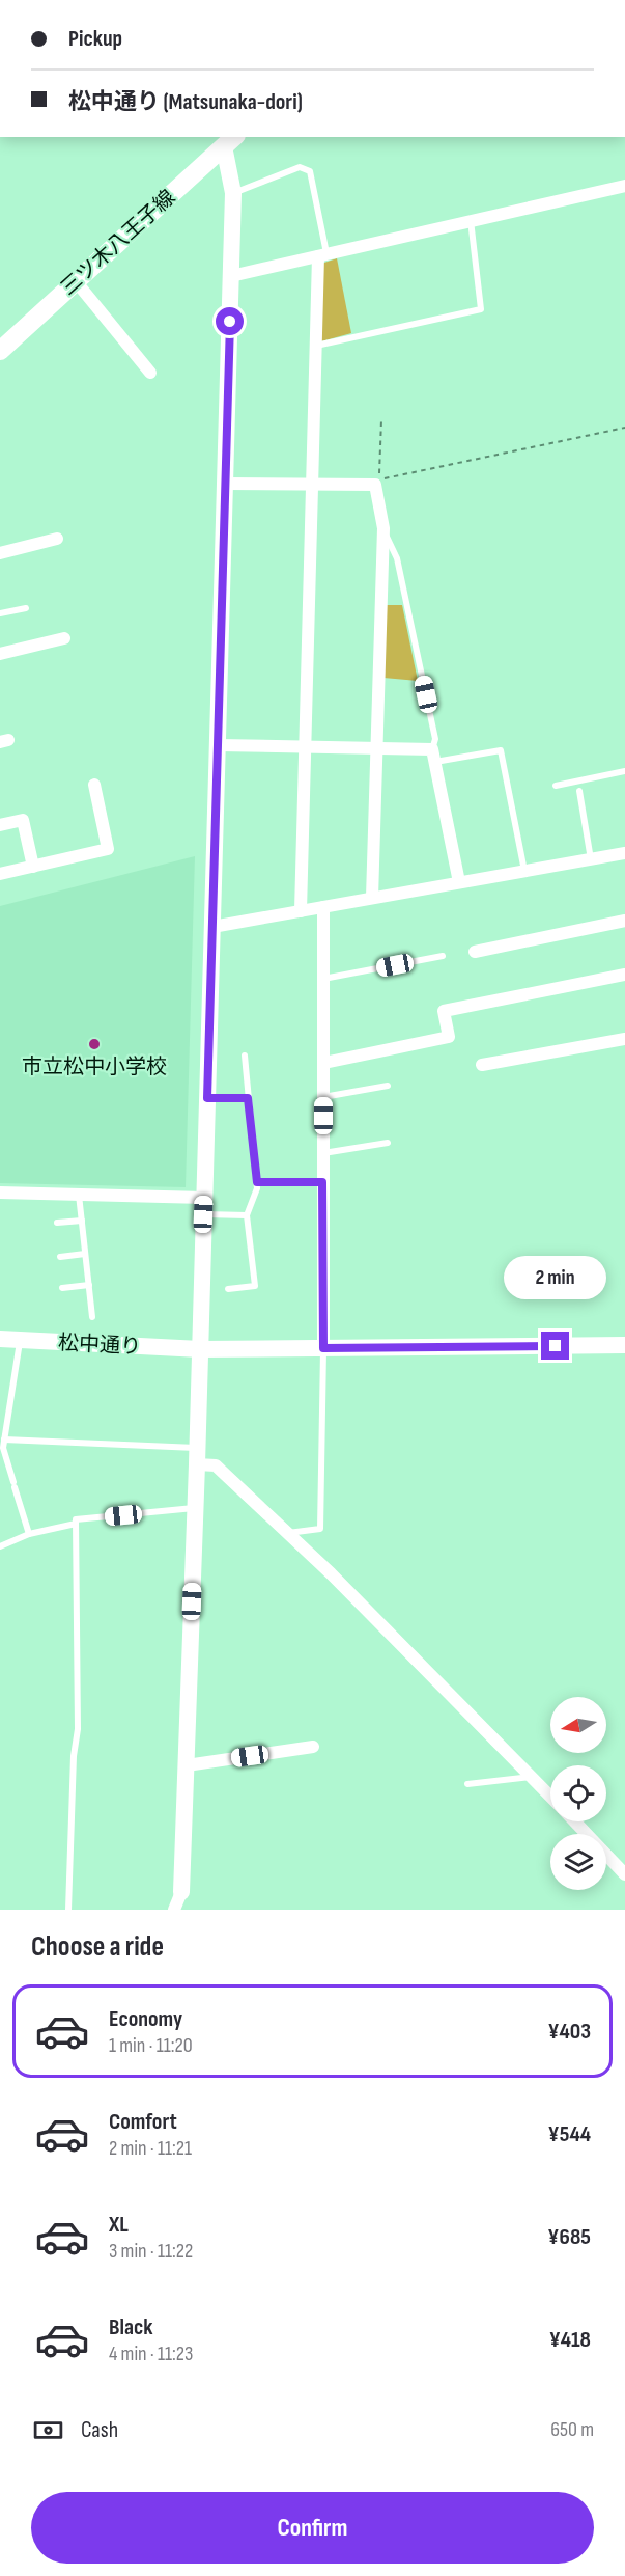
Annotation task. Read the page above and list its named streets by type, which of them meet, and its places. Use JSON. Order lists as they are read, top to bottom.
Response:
{
  "streets": {
    "main road": ["三ツ木八王子線"],
    "street": ["松中通り"]
  },
  "places": ["市立松中小学校"],
  "north": "left",
  "page": {
    "banner": ["Pickup", "松中通り (Matsunaka-dori)"],
    "bubble": "2 min",
    "heading": "Choose a ride",
    "list": [
      {
        "name": "Economy",
        "note": "1 min · 11:20",
        "value": "¥403"
      },
      {
        "name": "Comfort",
        "note": "2 min · 11:21",
        "value": "¥544"
      },
      {
        "name": "XL",
        "note": "3 min · 11:22",
        "value": "¥685"
      },
      {
        "name": "Black",
        "note": "4 min · 11:23",
        "value": "¥418"
      }
    ],
    "pay": ["Cash", "650 m"],
    "buttons": "Confirm"
  }
}
